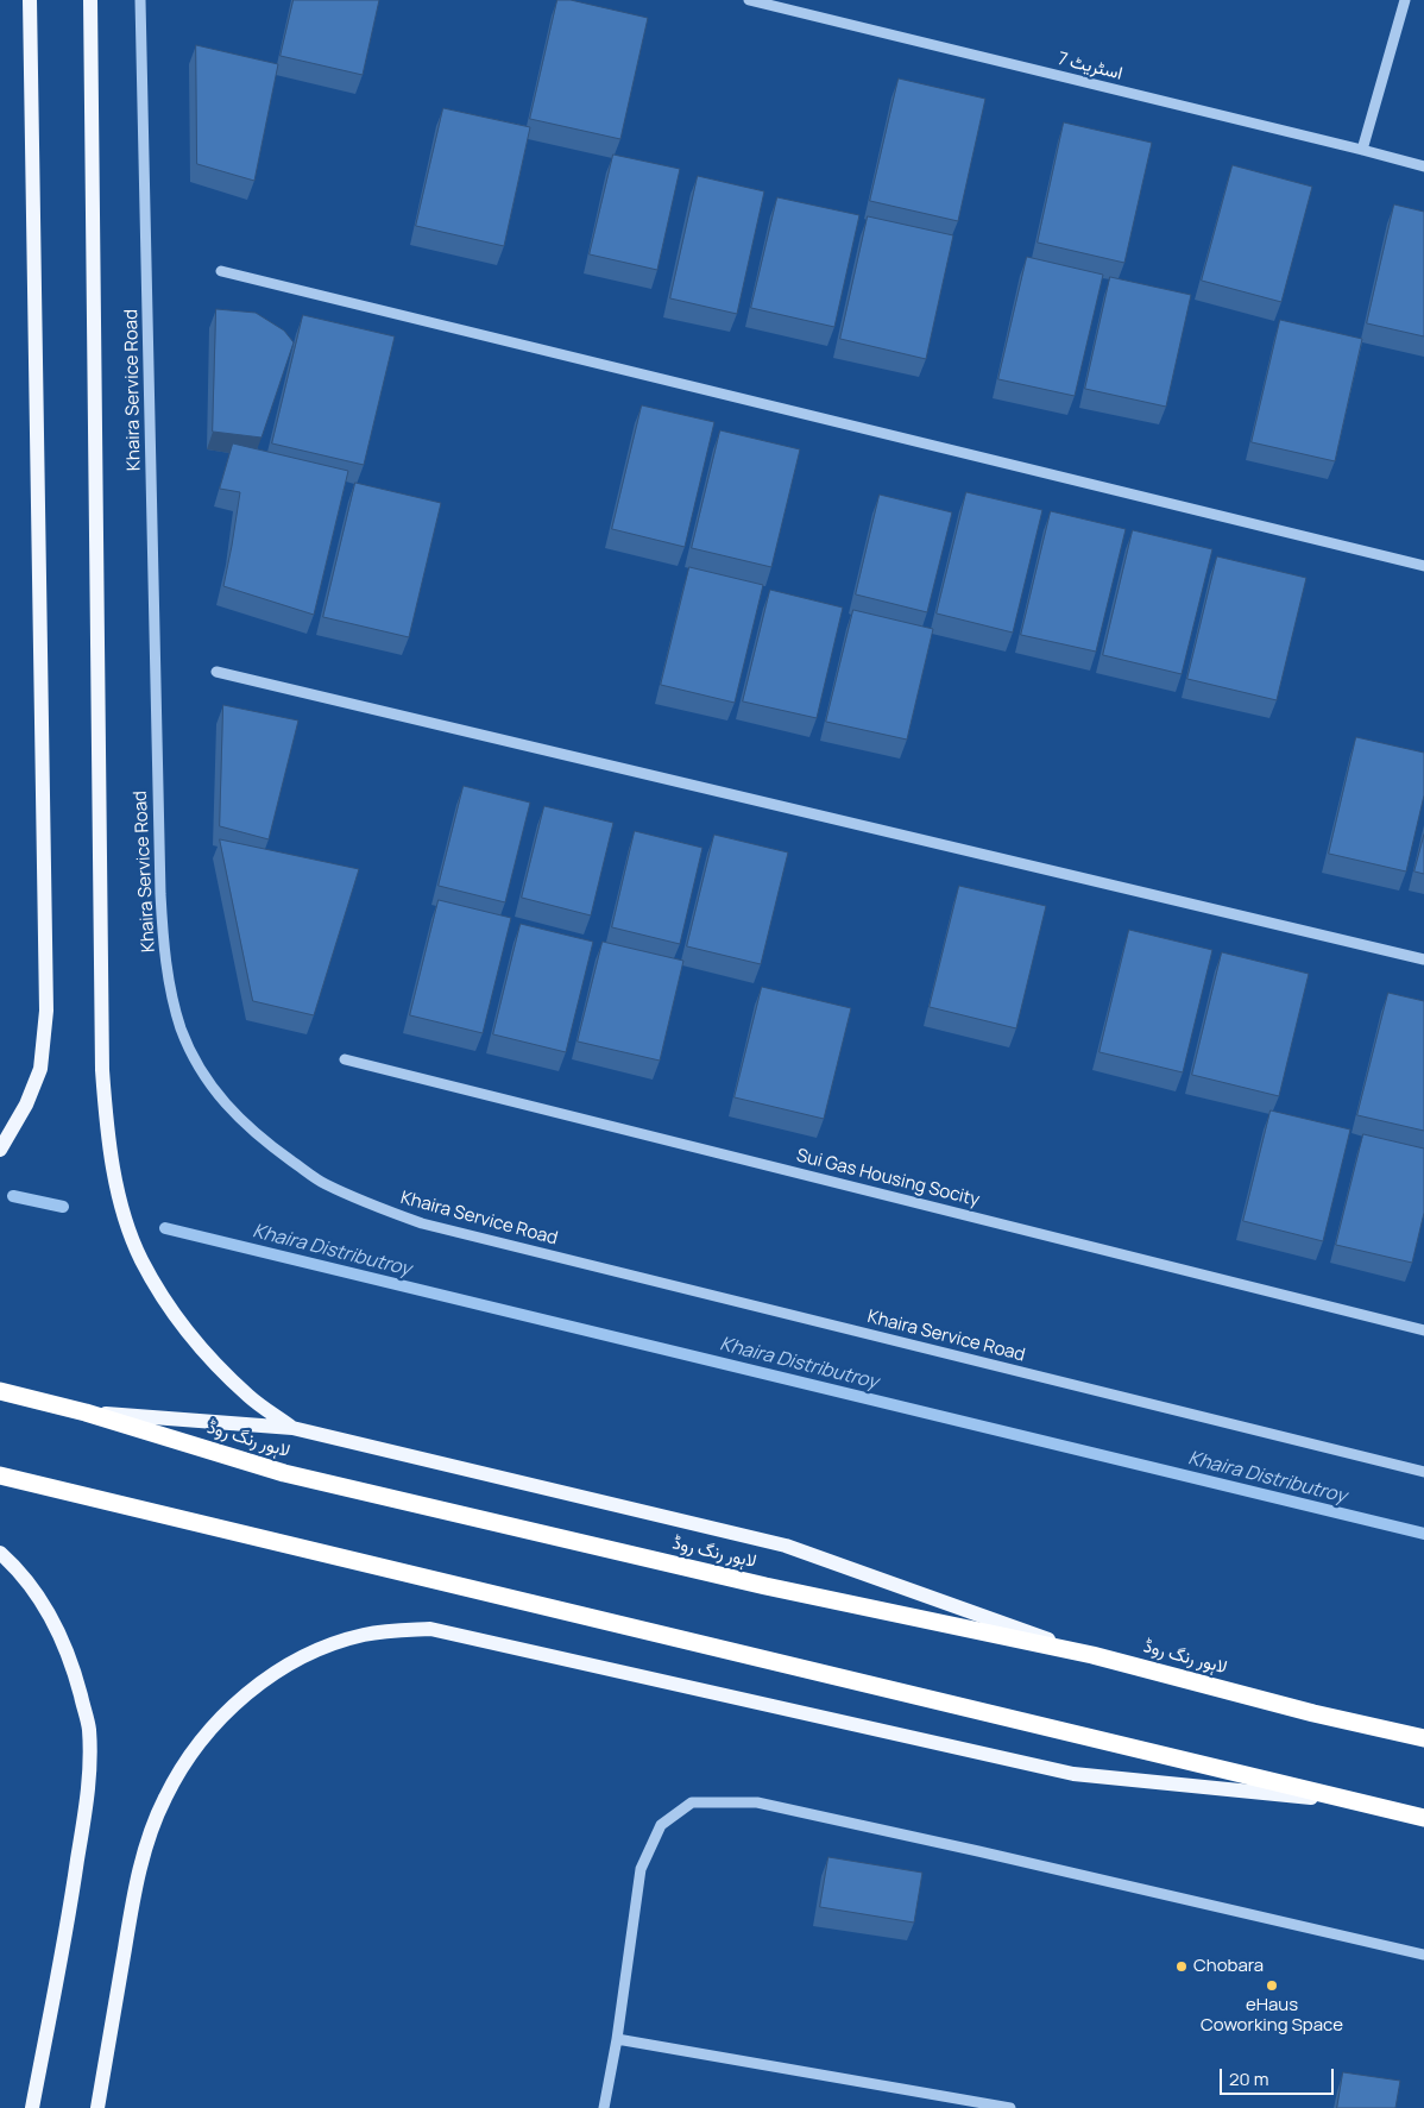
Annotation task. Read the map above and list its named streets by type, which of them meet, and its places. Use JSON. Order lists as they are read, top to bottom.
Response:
{
  "streets": {
    "highway": ["لاہور رنگ روڈ"],
    "street": ["اسٹریٹ 7", "Khaira Service Road", "Sui Gas Housing Socity"]
  },
  "water": ["Khaira Distributroy"],
  "places": ["Chobara", "eHaus Coworking Space"],
  "scale_bar": "20 m"
}
